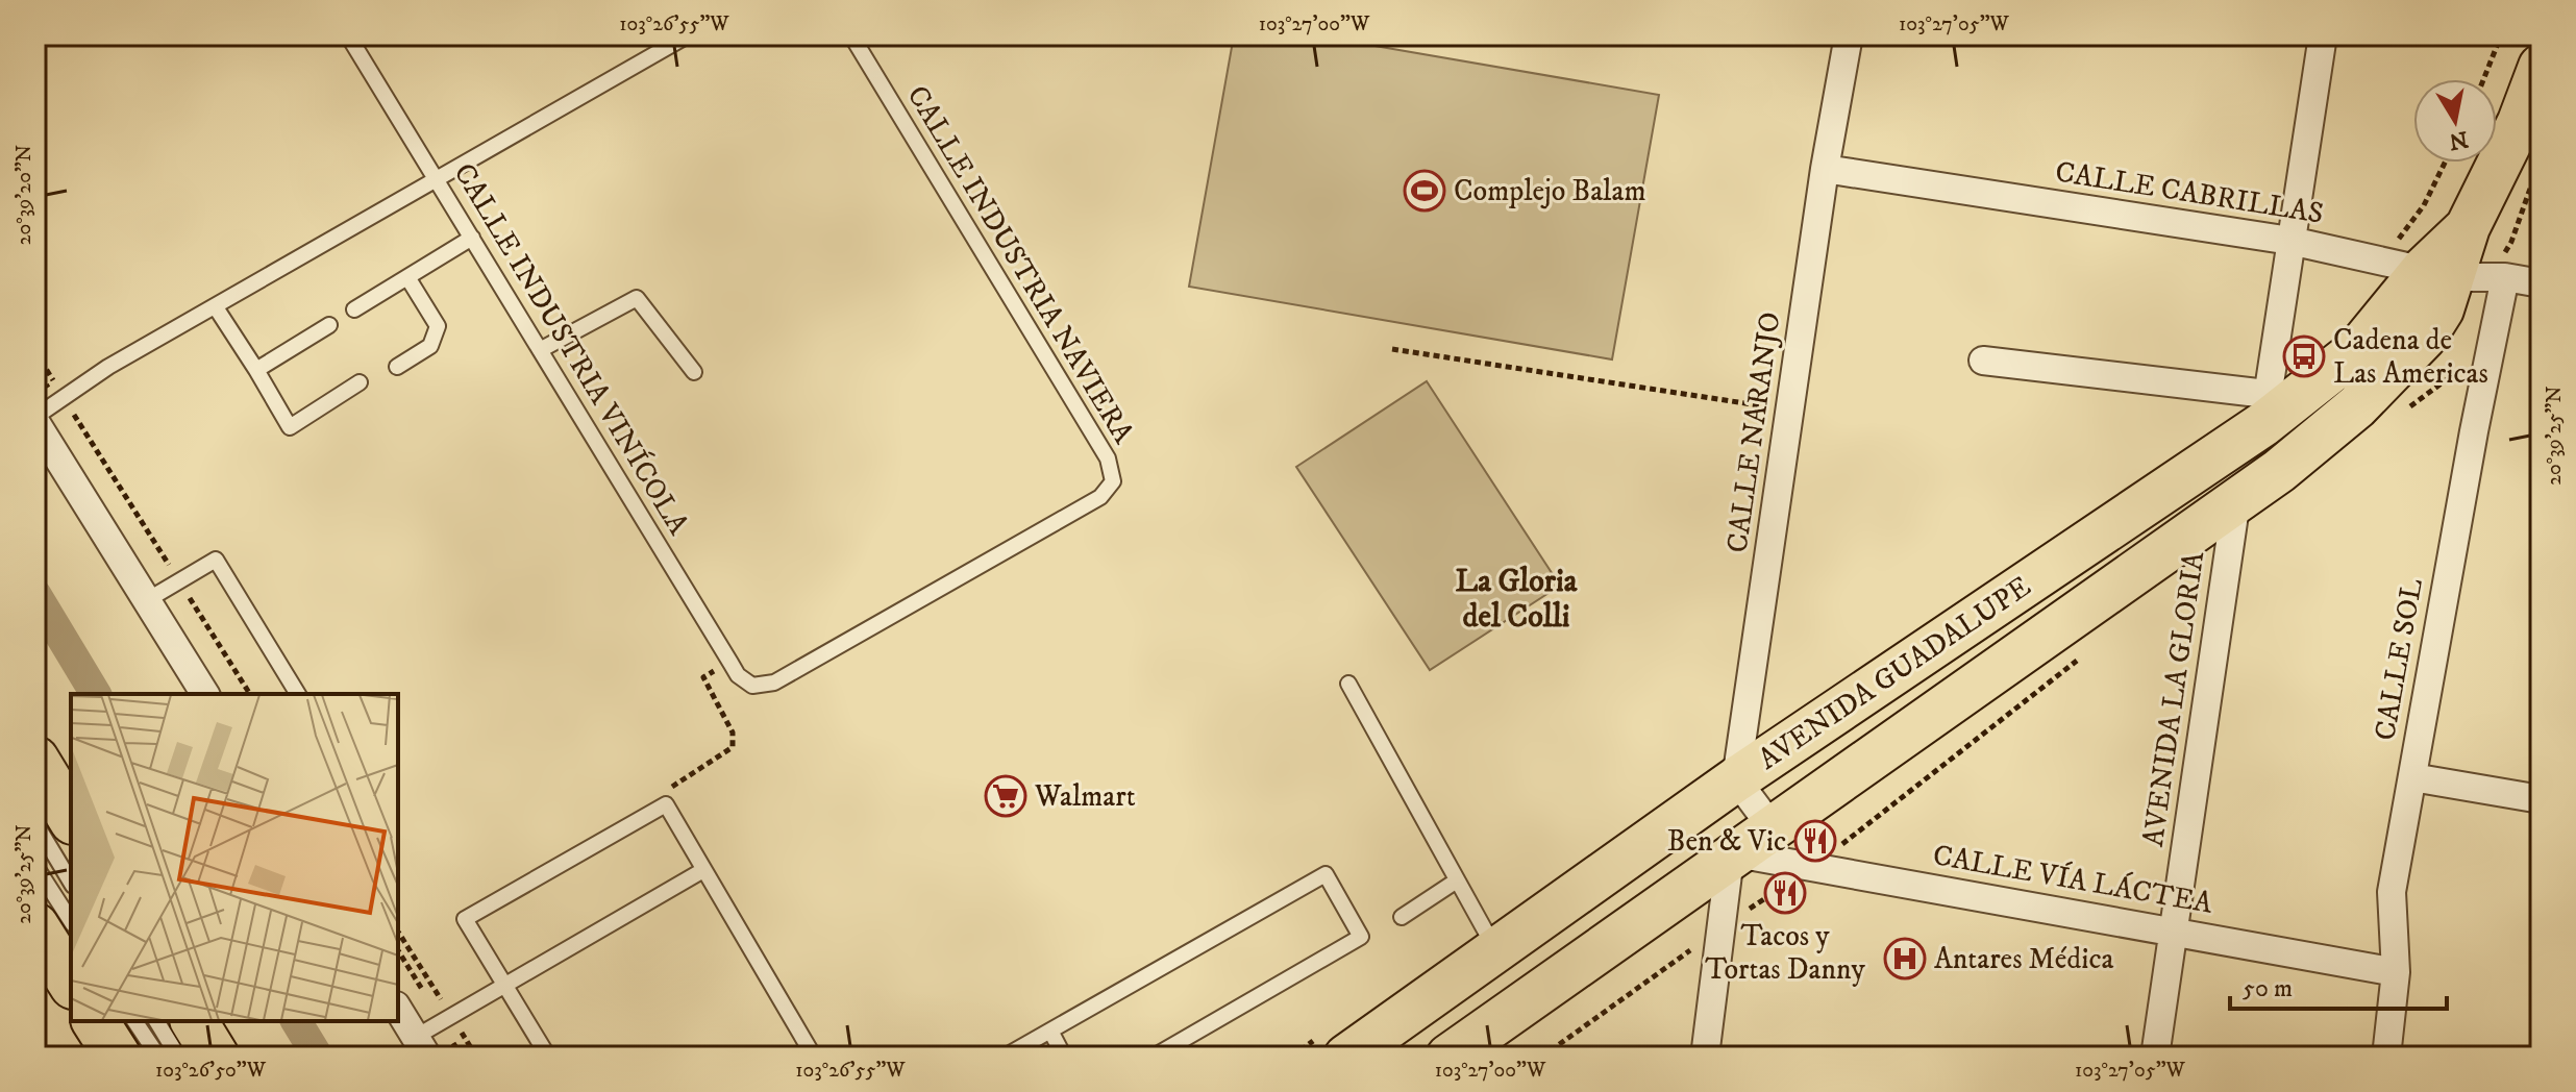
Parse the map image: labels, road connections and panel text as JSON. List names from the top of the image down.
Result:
{
  "streets": {
    "main road": ["AVENIDA GUADALUPE"],
    "street": [
      "CALLE CABRILLAS",
      "CALLE NARANJO",
      "CALLE SOL",
      "AVENIDA LA GLORIA",
      "CALLE VÍA LÁCTEA"
    ],
    "lane": ["CALLE INDUSTRIA NAVIERA", "CALLE INDUSTRIA VINÍCOLA"]
  },
  "crossings": [
    ["CALLE CABRILLAS", "CALLE NARANJO"],
    ["CALLE CABRILLAS", "CALLE SOL"],
    ["CALLE CABRILLAS", "AVENIDA GUADALUPE"],
    ["CALLE INDUSTRIA NAVIERA", "CALLE INDUSTRIA VINÍCOLA"],
    ["CALLE NARANJO", "AVENIDA GUADALUPE"],
    ["CALLE SOL", "CALLE VÍA LÁCTEA"],
    ["AVENIDA GUADALUPE", "AVENIDA LA GLORIA"],
    ["AVENIDA GUADALUPE", "CALLE VÍA LÁCTEA"],
    ["AVENIDA LA GLORIA", "CALLE VÍA LÁCTEA"]
  ],
  "districts": ["La Gloria del Colli"],
  "places": {
    "sports": ["Complejo Balam"],
    "bus stop": ["Cadena de Las Americas"],
    "supermarket": ["Walmart"],
    "restaurant": ["Ben & Vic", "Tacos y Tortas Danny"],
    "hospital": ["Antares Médica"]
  },
  "scale_bar": "50 m",
  "north": "bottom",
  "coordinates": [
    "103°26'55\"W",
    "103°27'00\"W",
    "103°27'05\"W",
    "20°39'20\"N",
    "20°39'25\"N",
    "103°26'50\"W"
  ]
}
